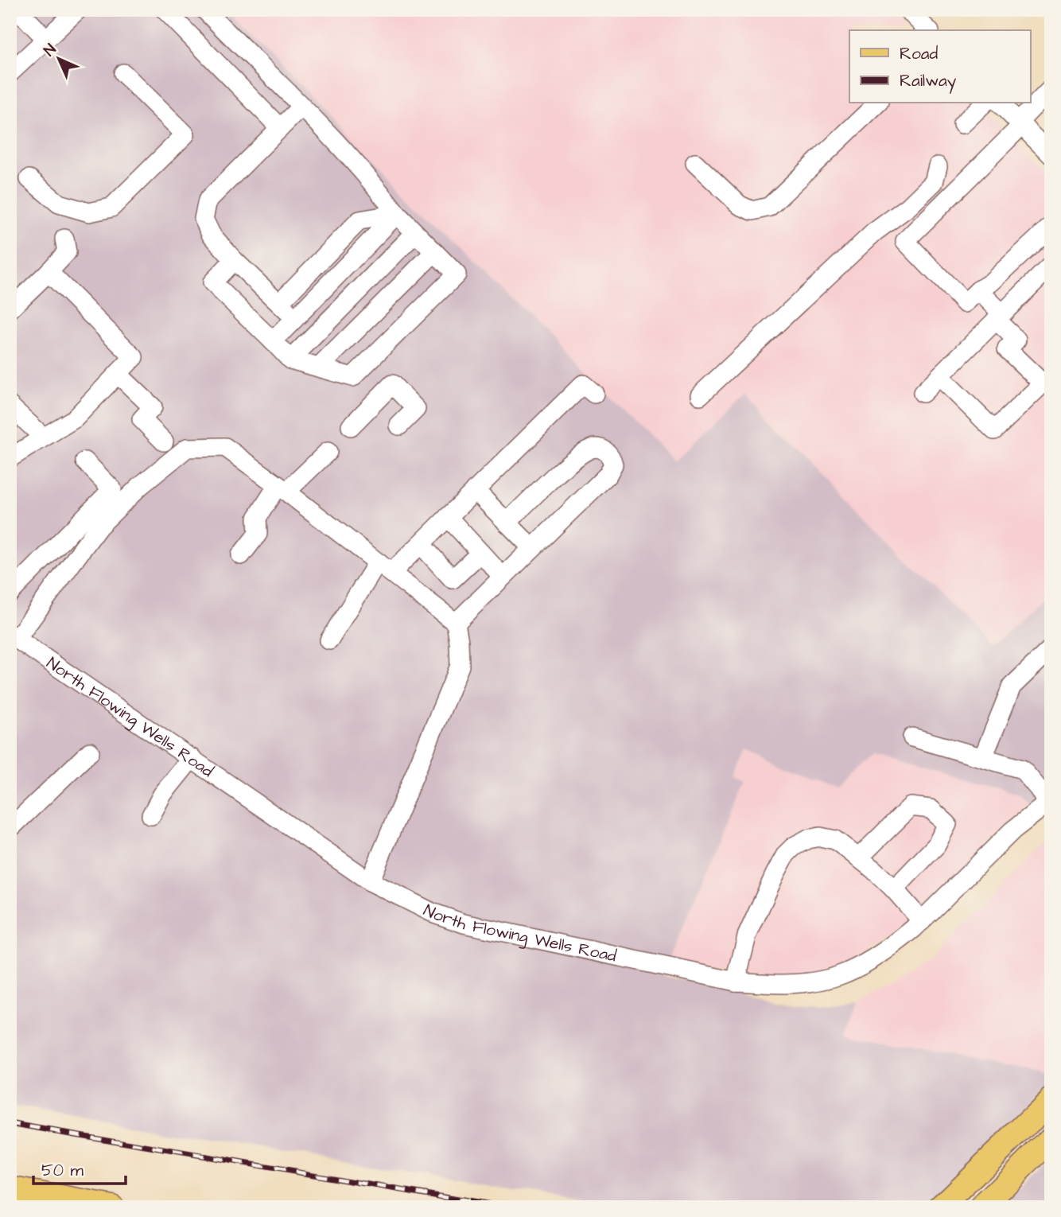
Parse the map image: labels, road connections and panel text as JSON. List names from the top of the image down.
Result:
{
  "streets": {
    "street": ["North Flowing Wells Road"]
  },
  "legend": ["Road", "Railway"],
  "scale_bar": "50 m",
  "north": "top left"
}
